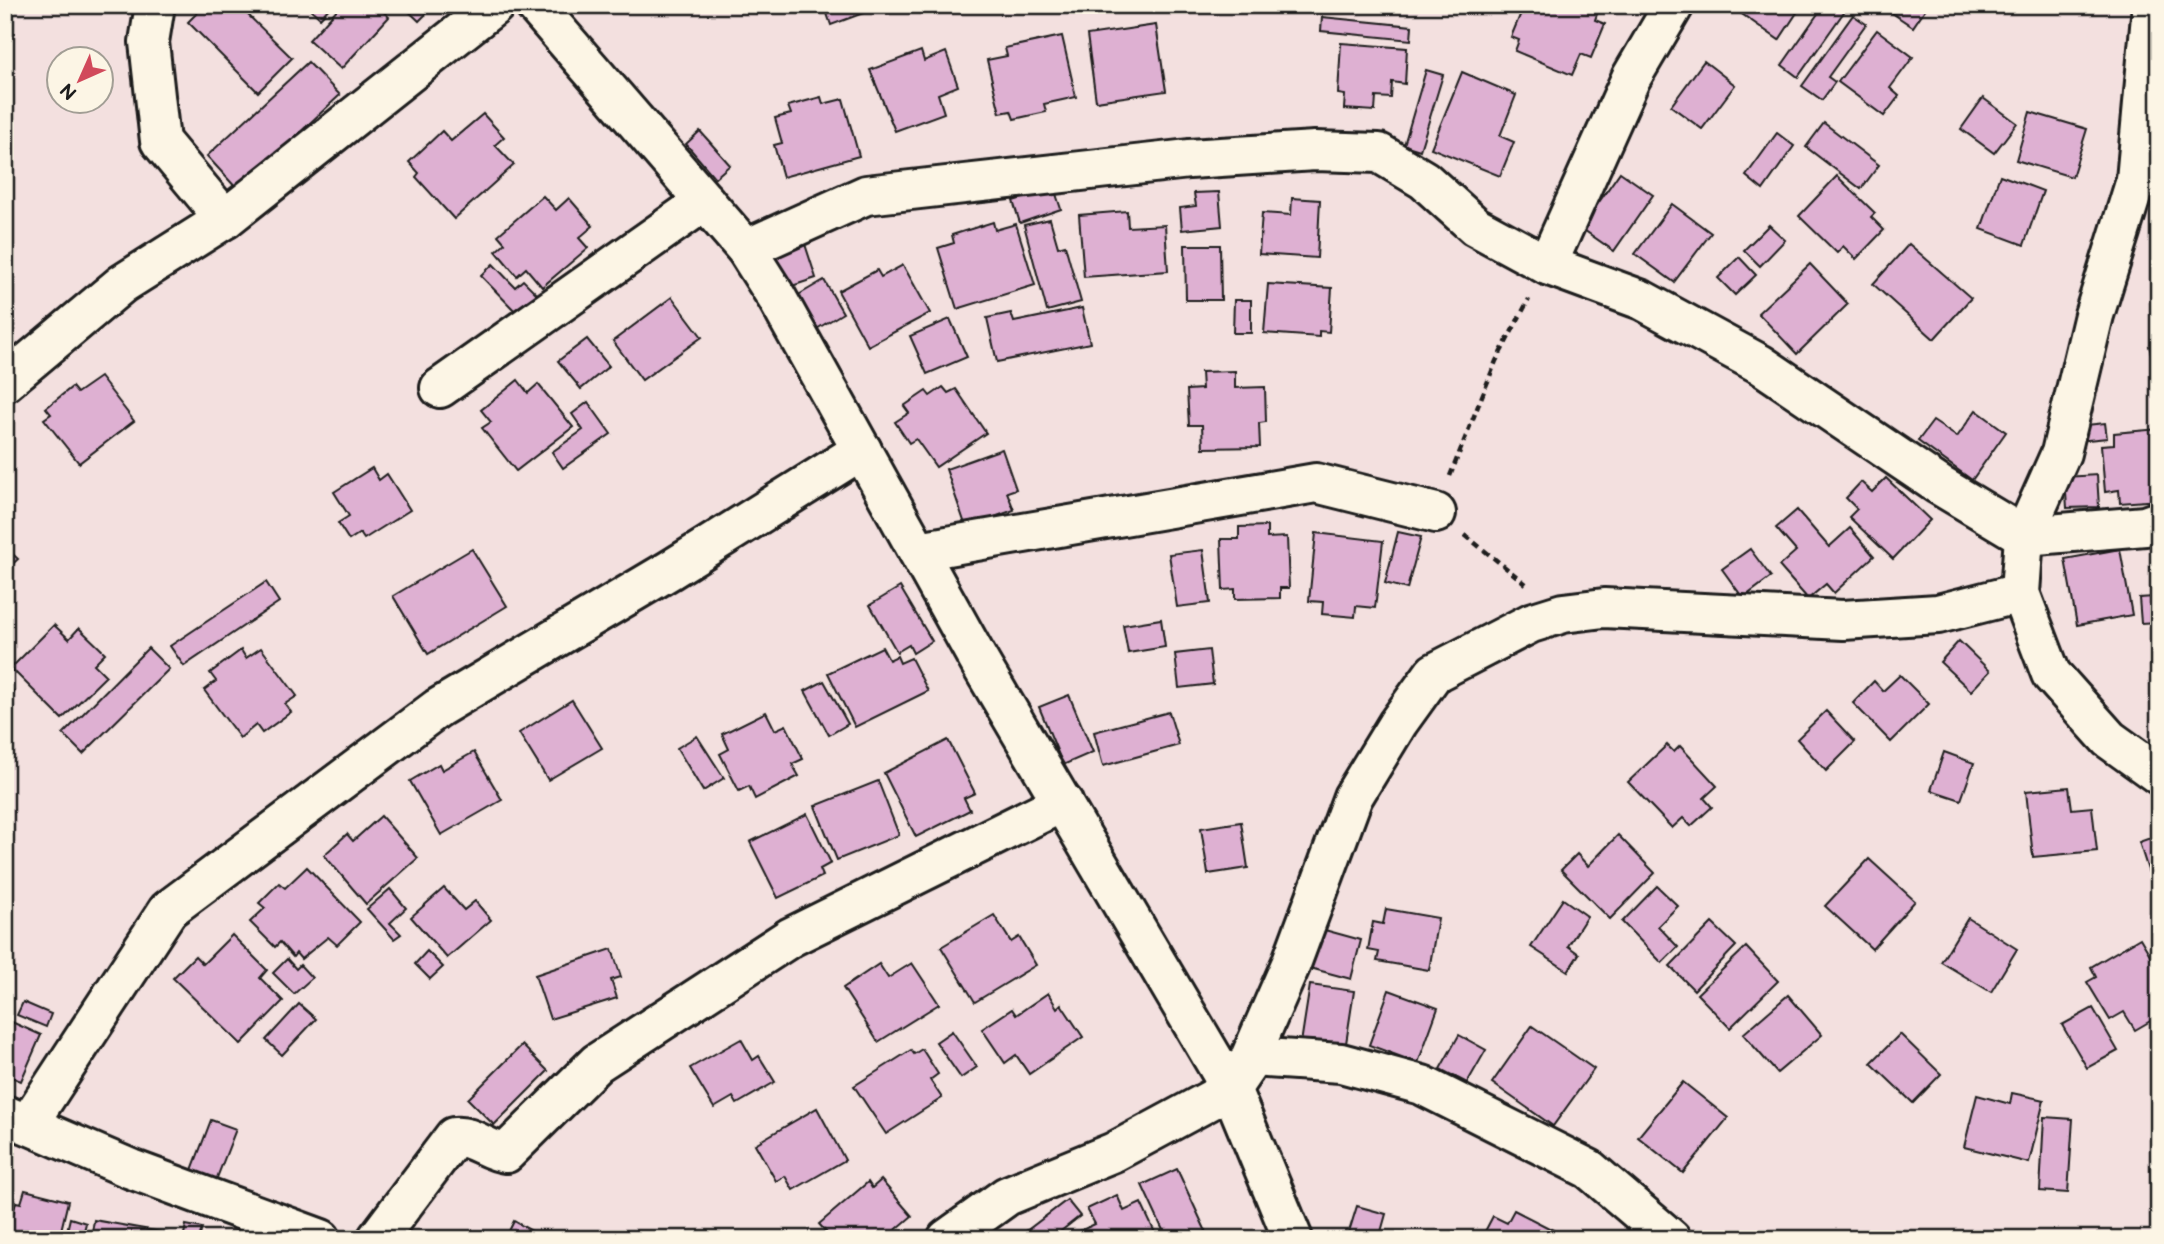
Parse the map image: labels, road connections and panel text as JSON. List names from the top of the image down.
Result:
{
  "north": "bottom left"
}
